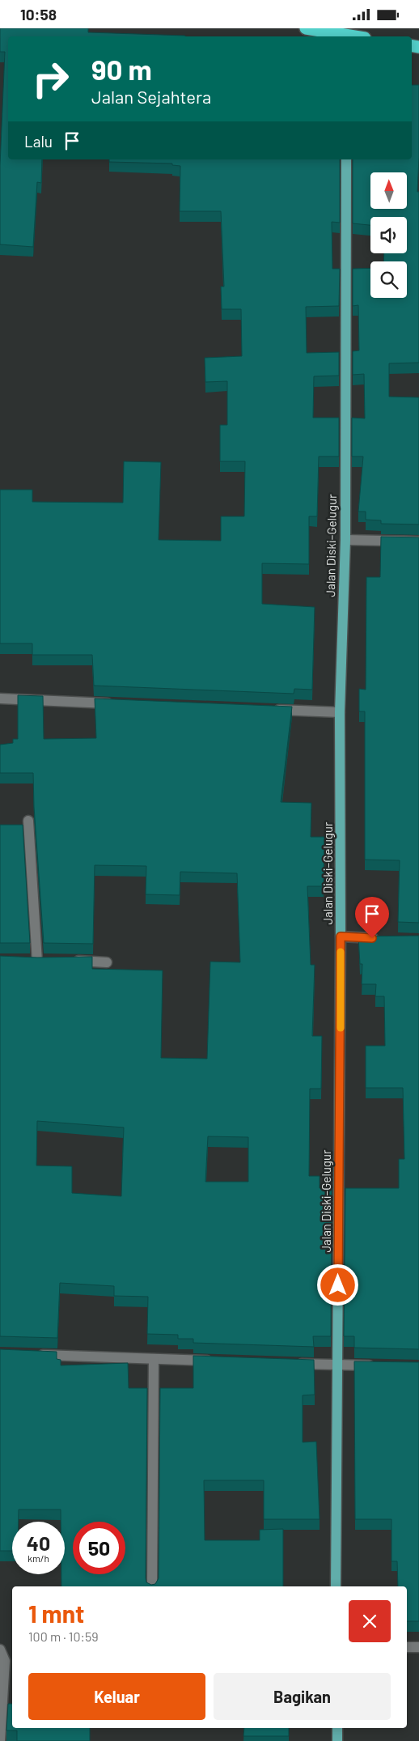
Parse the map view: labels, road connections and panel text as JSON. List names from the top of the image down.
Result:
{
  "streets": {
    "main road": ["Jalan Diski–Gelugur"]
  },
  "north": "top",
  "page": {
    "status": "10:58",
    "turn": ["90 m", "Jalan Sejahtera"],
    "then": "Lalu",
    "speed": "40 km/h",
    "limit": "50",
    "heading": ["1 mnt", "100 m · 10:59"],
    "buttons": ["Keluar", "Bagikan"]
  }
}
